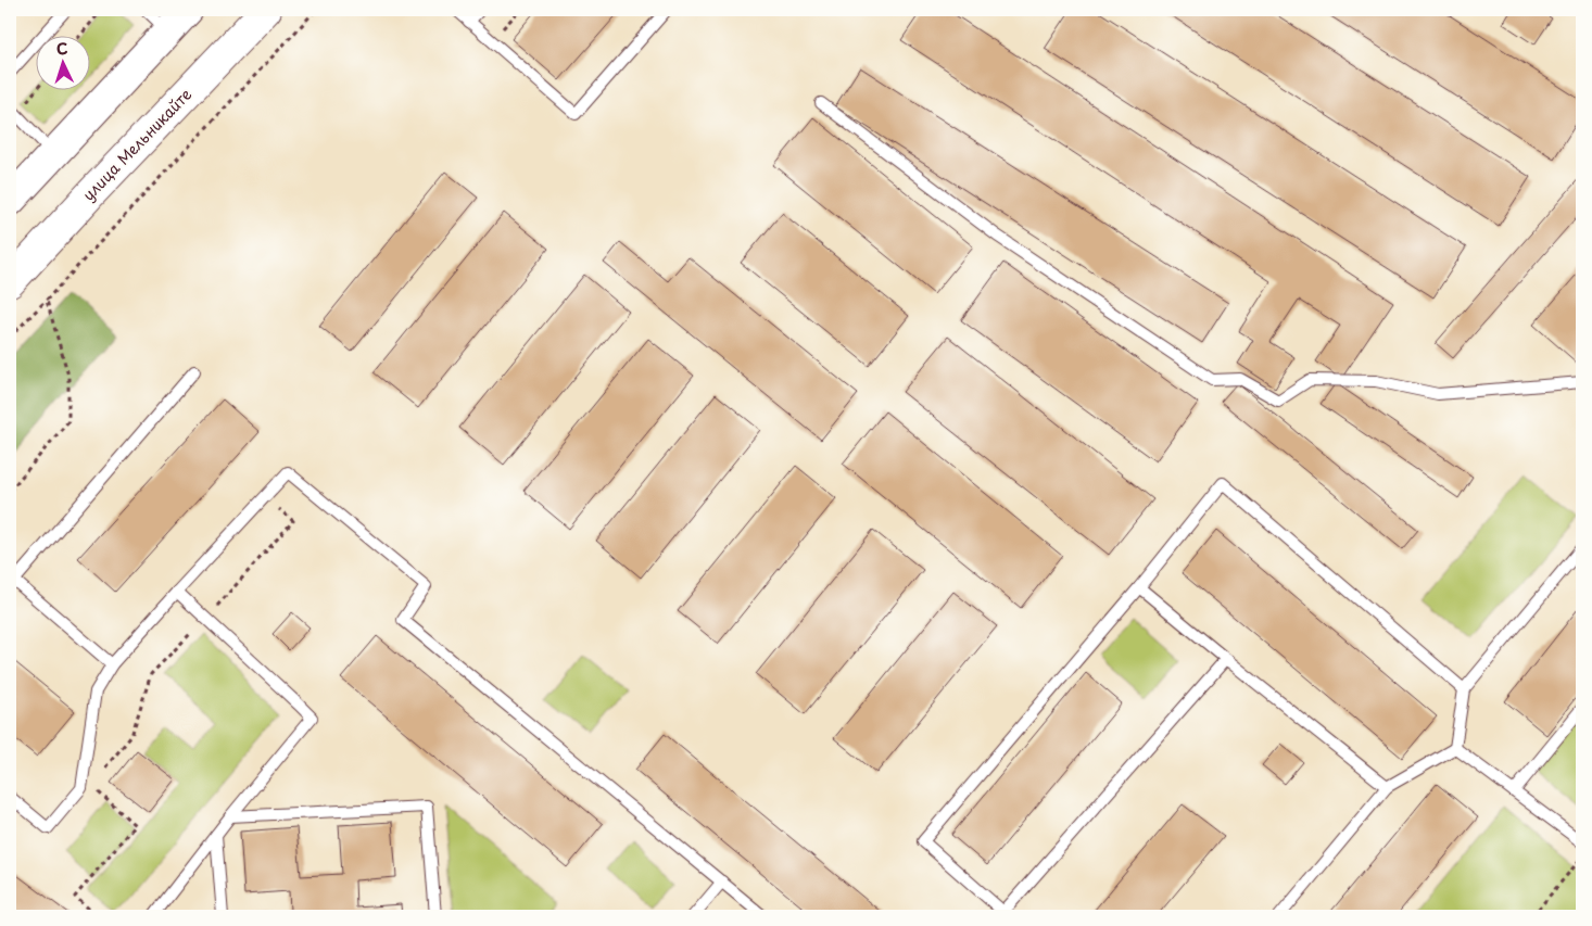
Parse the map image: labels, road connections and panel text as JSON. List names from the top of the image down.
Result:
{
  "streets": {
    "main road": ["улица Мельникайте"]
  },
  "north": "top"
}
